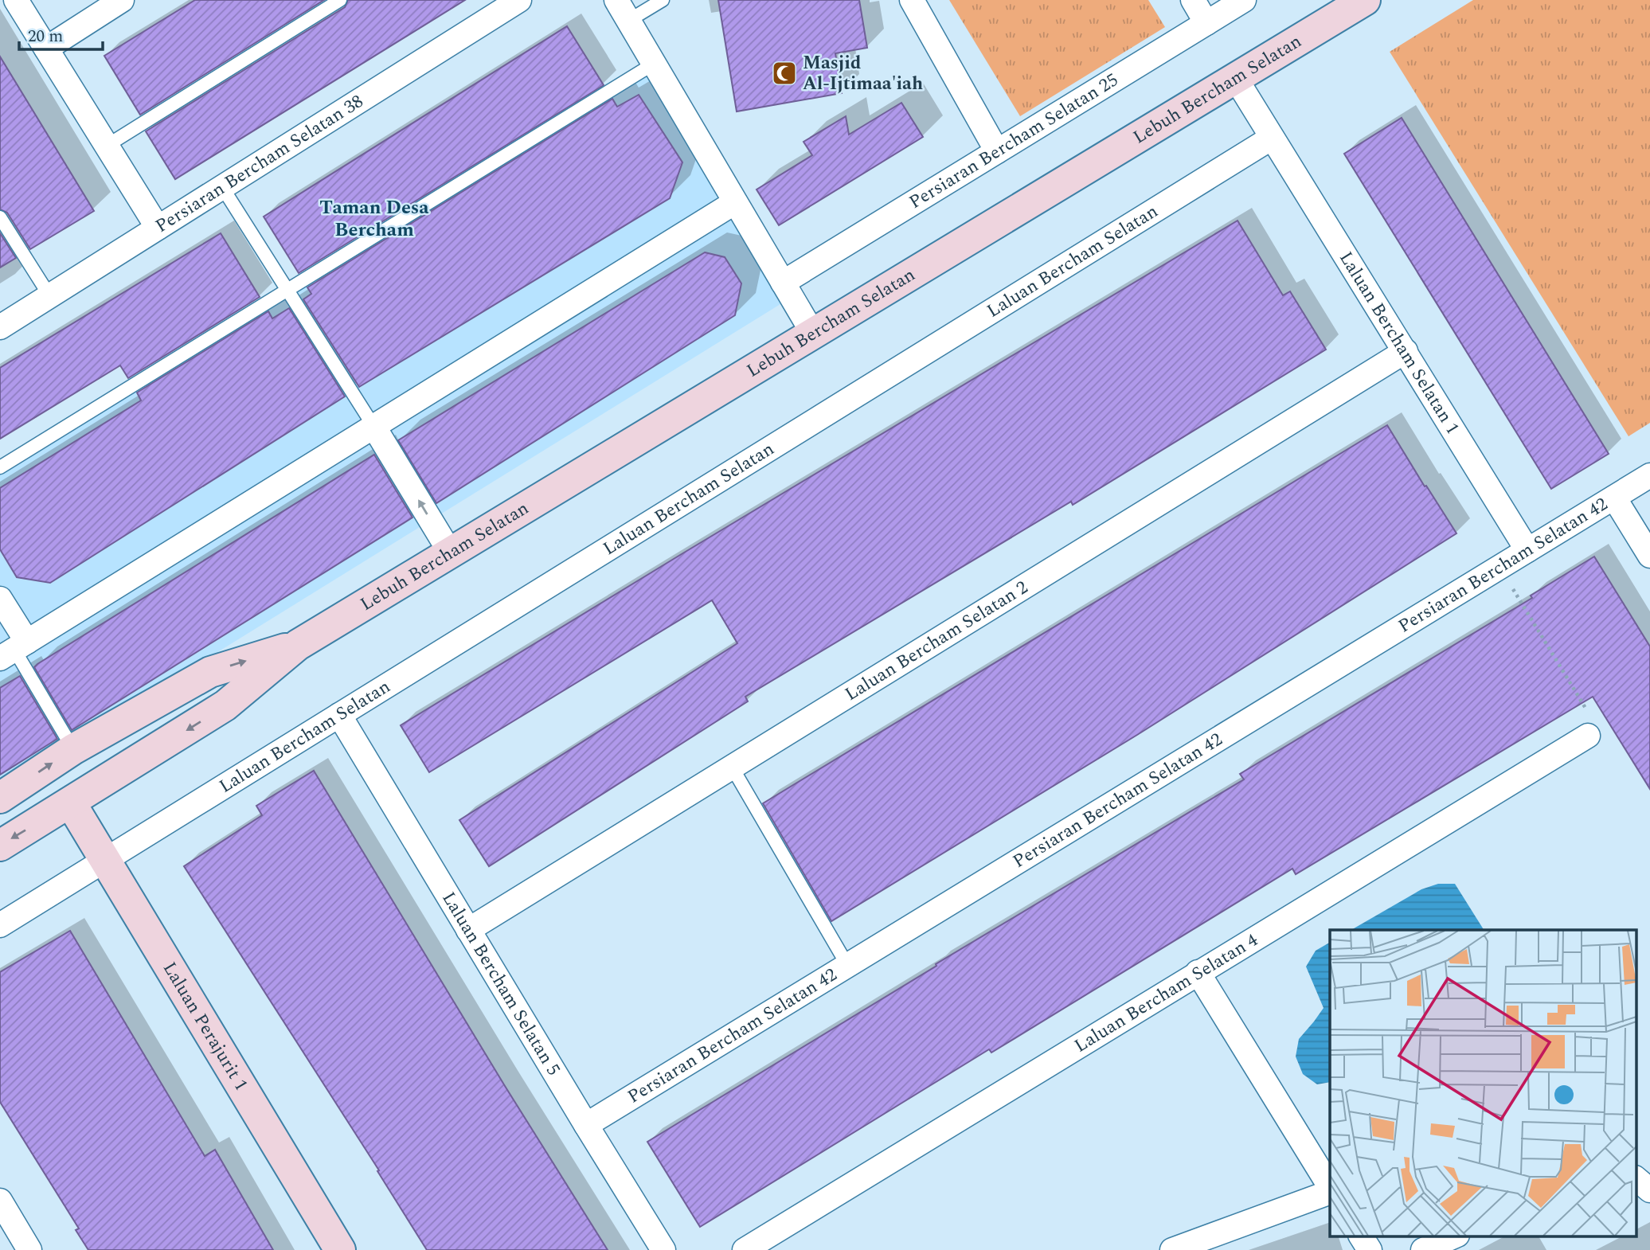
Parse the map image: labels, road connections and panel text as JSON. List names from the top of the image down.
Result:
{
  "streets": {
    "street": [
      "Lebuh Bercham Selatan",
      "Persiaran Bercham Selatan 25",
      "Persiaran Bercham Selatan 38",
      "Laluan Bercham Selatan",
      "Laluan Bercham Selatan 1",
      "Persiaran Bercham Selatan 42",
      "Laluan Bercham Selatan 2",
      "Laluan Bercham Selatan 5",
      "Laluan Bercham Selatan 4",
      "Laluan Perajurit 1"
    ]
  },
  "crossings": [
    ["Lebuh Bercham Selatan", "Laluan Bercham Selatan 1"],
    ["Laluan Bercham Selatan", "Laluan Bercham Selatan 1"],
    ["Laluan Bercham Selatan", "Laluan Bercham Selatan 5"],
    ["Laluan Bercham Selatan", "Laluan Perajurit 1"],
    ["Laluan Bercham Selatan 1", "Persiaran Bercham Selatan 42"],
    ["Laluan Bercham Selatan 1", "Laluan Bercham Selatan 2"],
    ["Persiaran Bercham Selatan 42", "Laluan Bercham Selatan 5"],
    ["Laluan Bercham Selatan 2", "Laluan Bercham Selatan 5"]
  ],
  "districts": ["Taman Desa Bercham"],
  "places": {
    "mosque": ["Masjid Al-Ijtimaa'iah"]
  },
  "scale_bar": "20 m"
}
